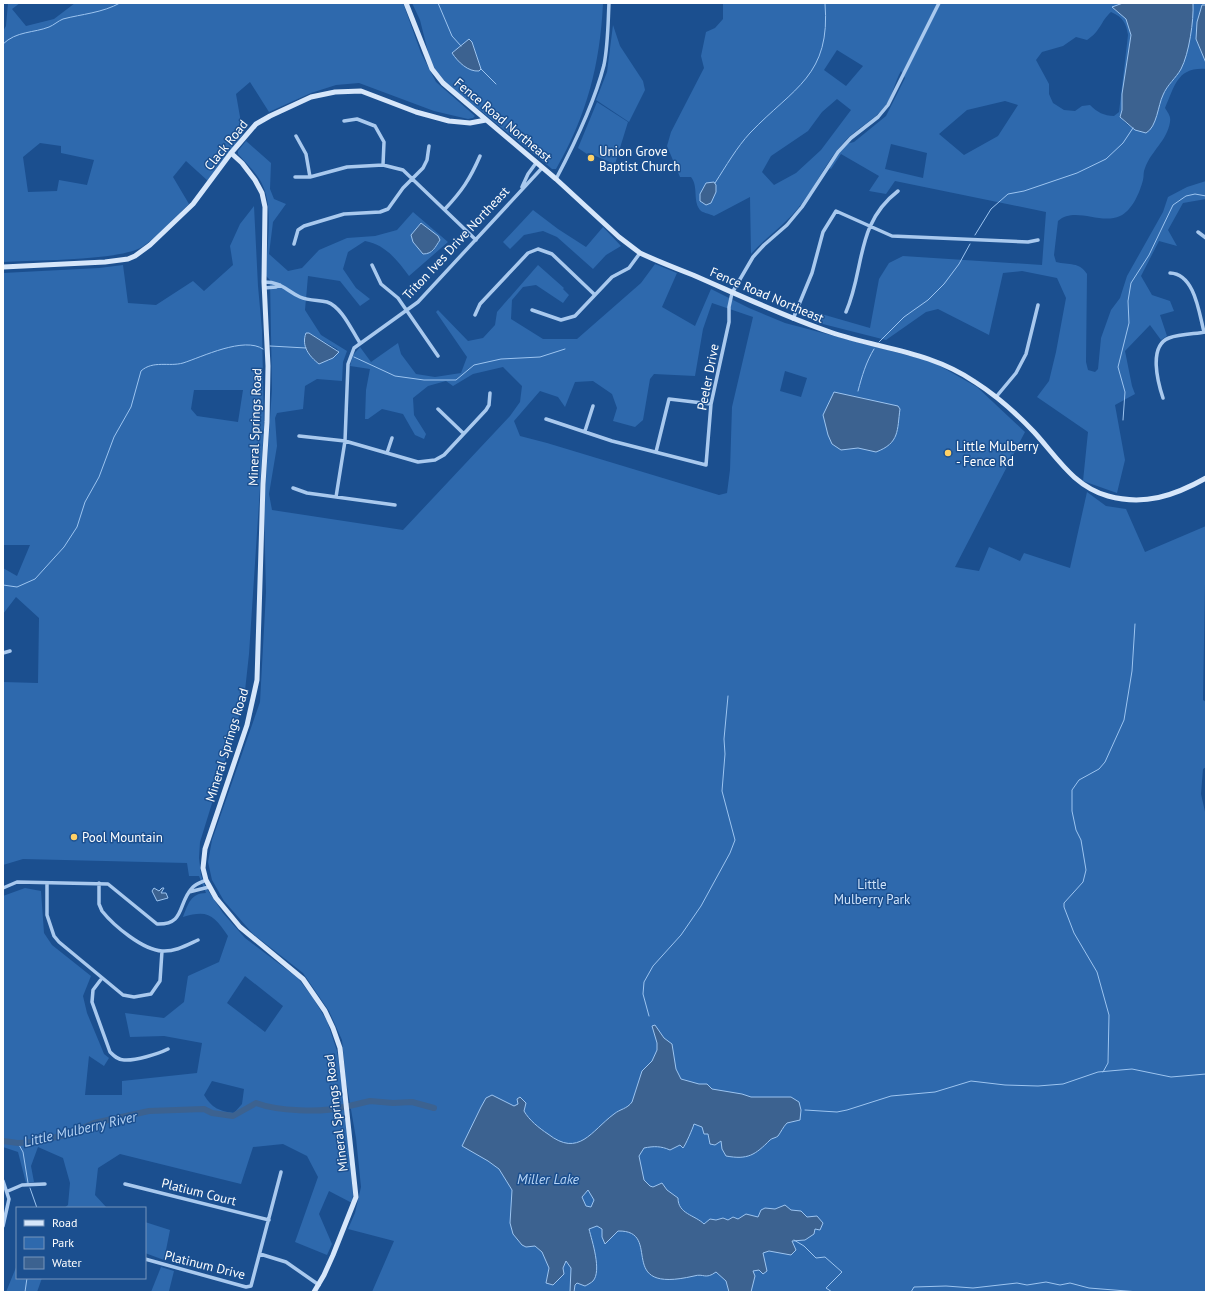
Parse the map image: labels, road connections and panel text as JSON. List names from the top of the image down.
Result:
{
  "streets": {
    "street": [
      "Fence Road Northeast",
      "Clack Road",
      "Triton Ives Drive Northeast",
      "Peeler Drive",
      "Mineral Springs Road",
      "Platium Court",
      "Platinum Drive"
    ]
  },
  "crossings": [
    ["Fence Road Northeast", "Clack Road"],
    ["Fence Road Northeast", "Triton Ives Drive Northeast"],
    ["Fence Road Northeast", "Peeler Drive"],
    ["Clack Road", "Mineral Springs Road"],
    ["Platium Court", "Platinum Drive"]
  ],
  "water": ["Little Mulberry River", "Miller Lake"],
  "parks": ["Little Mulberry Park"],
  "places": ["Union Grove Baptist Church", "Little Mulberry - Fence Rd", "Pool Mountain"],
  "legend": ["Road", "Park", "Water"]
}
